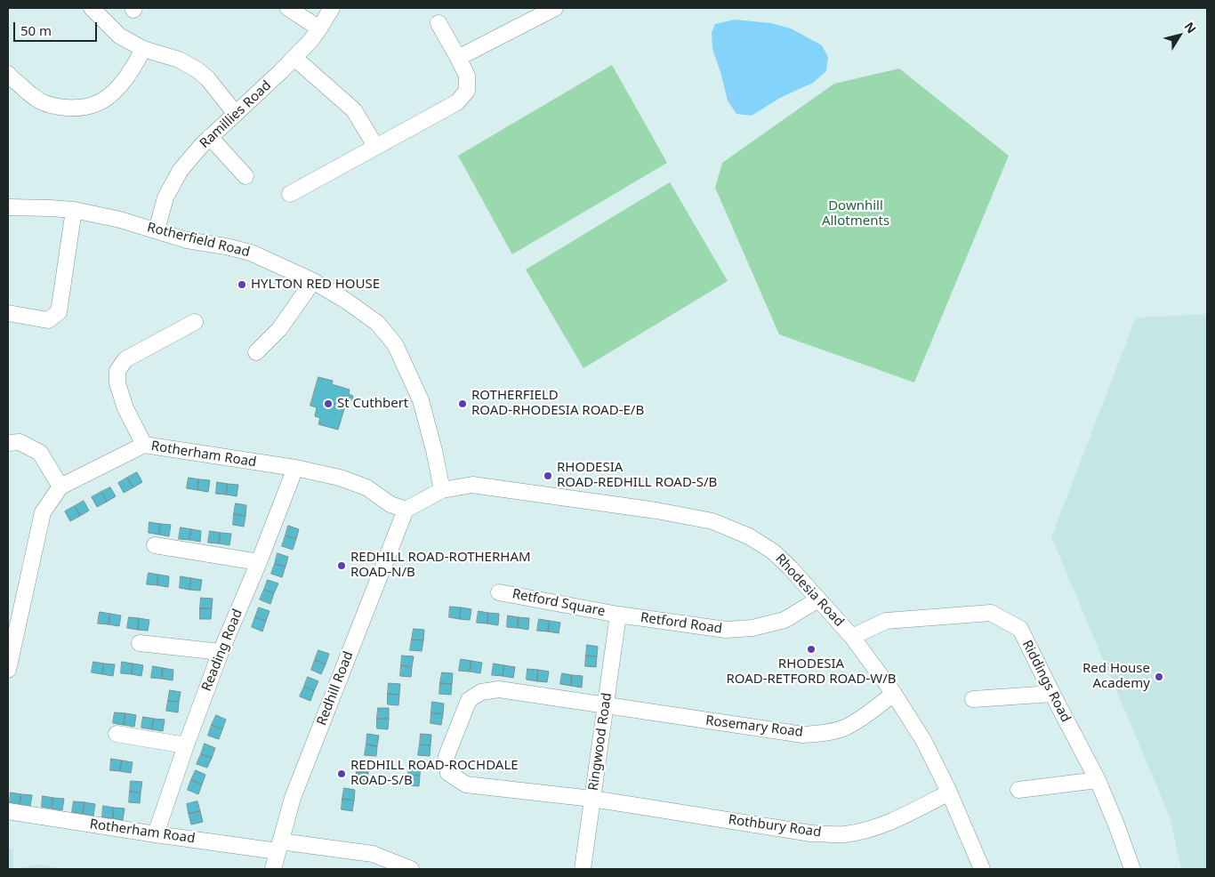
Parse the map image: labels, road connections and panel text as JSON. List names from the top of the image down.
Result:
{
  "streets": {
    "street": [
      "Ramillies Road",
      "Rotherfield Road",
      "Rotherham Road",
      "Rhodesia Road",
      "Retford Square",
      "Retford Road",
      "Reading Road",
      "Riddings Road",
      "Redhill Road",
      "Rosemary Road",
      "Ringwood Road",
      "Rothbury Road"
    ]
  },
  "crossings": [
    ["Ramillies Road", "Rotherfield Road"],
    ["Rotherfield Road", "Rhodesia Road"],
    ["Rotherham Road", "Rhodesia Road"],
    ["Rotherham Road", "Reading Road"],
    ["Rotherham Road", "Redhill Road"],
    ["Rhodesia Road", "Retford Road"],
    ["Rhodesia Road", "Riddings Road"],
    ["Rhodesia Road", "Redhill Road"],
    ["Rhodesia Road", "Rosemary Road"],
    ["Rhodesia Road", "Rothbury Road"],
    ["Retford Square", "Retford Road"],
    ["Retford Square", "Ringwood Road"],
    ["Retford Road", "Ringwood Road"],
    ["Rosemary Road", "Ringwood Road"],
    ["Rosemary Road", "Rothbury Road"],
    ["Ringwood Road", "Rothbury Road"]
  ],
  "parks": ["Downhill Allotments"],
  "places": [
    "HYLTON RED HOUSE",
    "St Cuthbert",
    "ROTHERFIELD ROAD-RHODESIA ROAD-E/B",
    "RHODESIA ROAD-REDHILL ROAD-S/B",
    "REDHILL ROAD-ROTHERHAM ROAD-N/B",
    "RHODESIA ROAD-RETFORD ROAD-W/B",
    "Red House Academy",
    "REDHILL ROAD-ROCHDALE ROAD-S/B"
  ],
  "scale_bar": "50 m",
  "north": "top right"
}
